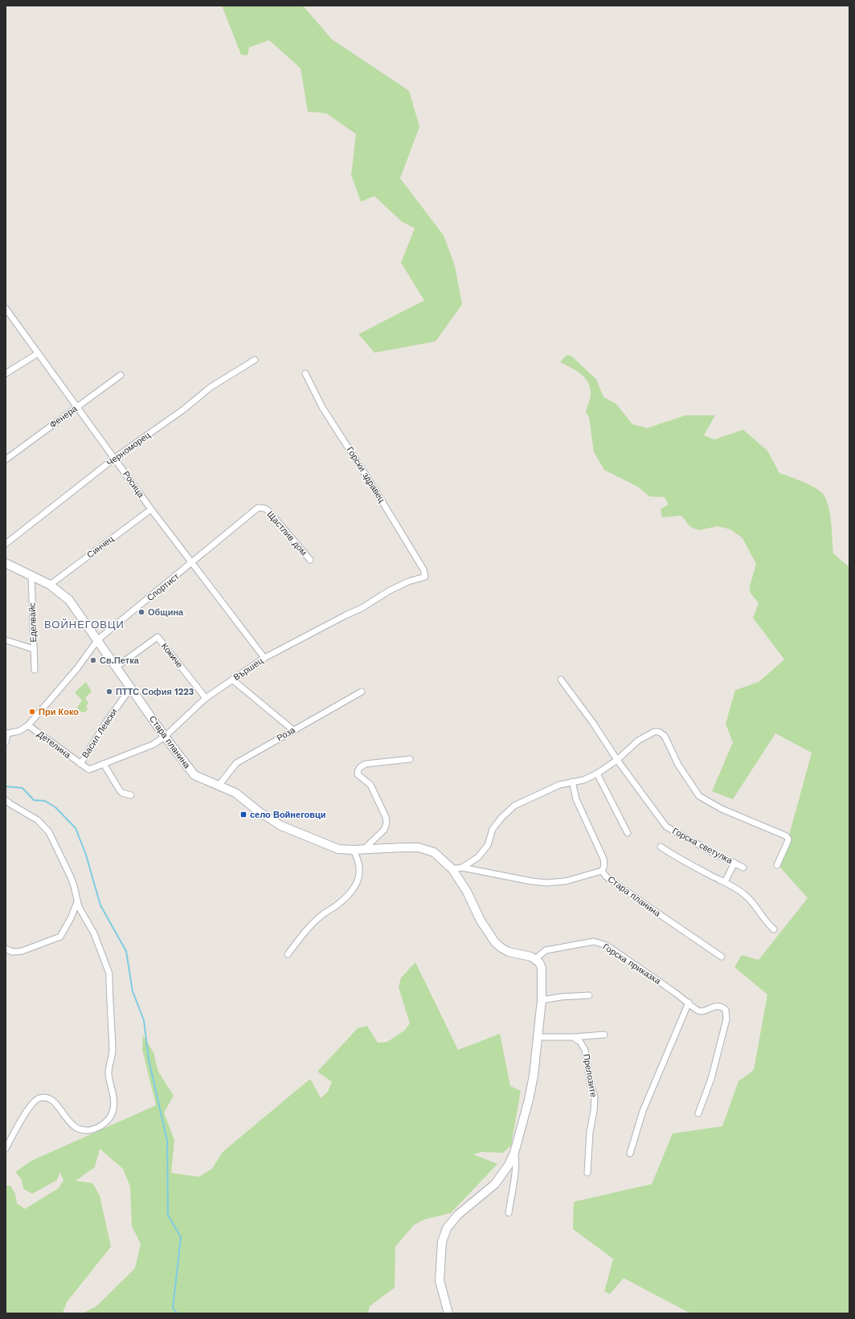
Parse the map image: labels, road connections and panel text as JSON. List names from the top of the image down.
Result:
{
  "streets": {
    "street": [
      "Фенера",
      "Черноморец",
      "Горски здравец",
      "Росица",
      "Щастлив дом",
      "Синчец",
      "Спортист",
      "Еделвайс",
      "Кокиче",
      "Вършец",
      "Васил Левски",
      "Роза",
      "Стара планина",
      "Детелина",
      "Горска светулка",
      "Горска приказка",
      "Прелозите"
    ]
  },
  "crossings": [
    ["Фенера", "Росица"],
    ["Черноморец", "Росица"],
    ["Горски здравец", "Вършец"],
    ["Росица", "Синчец"],
    ["Росица", "Спортист"],
    ["Росица", "Вършец"],
    ["Щастлив дом", "Спортист"],
    ["Синчец", "Стара планина"],
    ["Спортист", "Стара планина"],
    ["Спортист", "Детелина"],
    ["Еделвайс", "Стара планина"],
    ["Кокиче", "Вършец"],
    ["Кокиче", "Стара планина"],
    ["Вършец", "Васил Левски"],
    ["Вършец", "Стара планина"],
    ["Вършец", "Детелина"],
    ["Васил Левски", "Стара планина"],
    ["Васил Левски", "Детелина"],
    ["Роза", "Стара планина"],
    ["Стара планина", "Горска приказка"]
  ],
  "districts": ["ВОЙНЕГОВЦИ"],
  "places": {
    "other": [
      "Община",
      "Св.Петка",
      "ПТТС София 1223",
      "При Коко"
    ],
    "transit": ["село Войнеговци"]
  }
}
